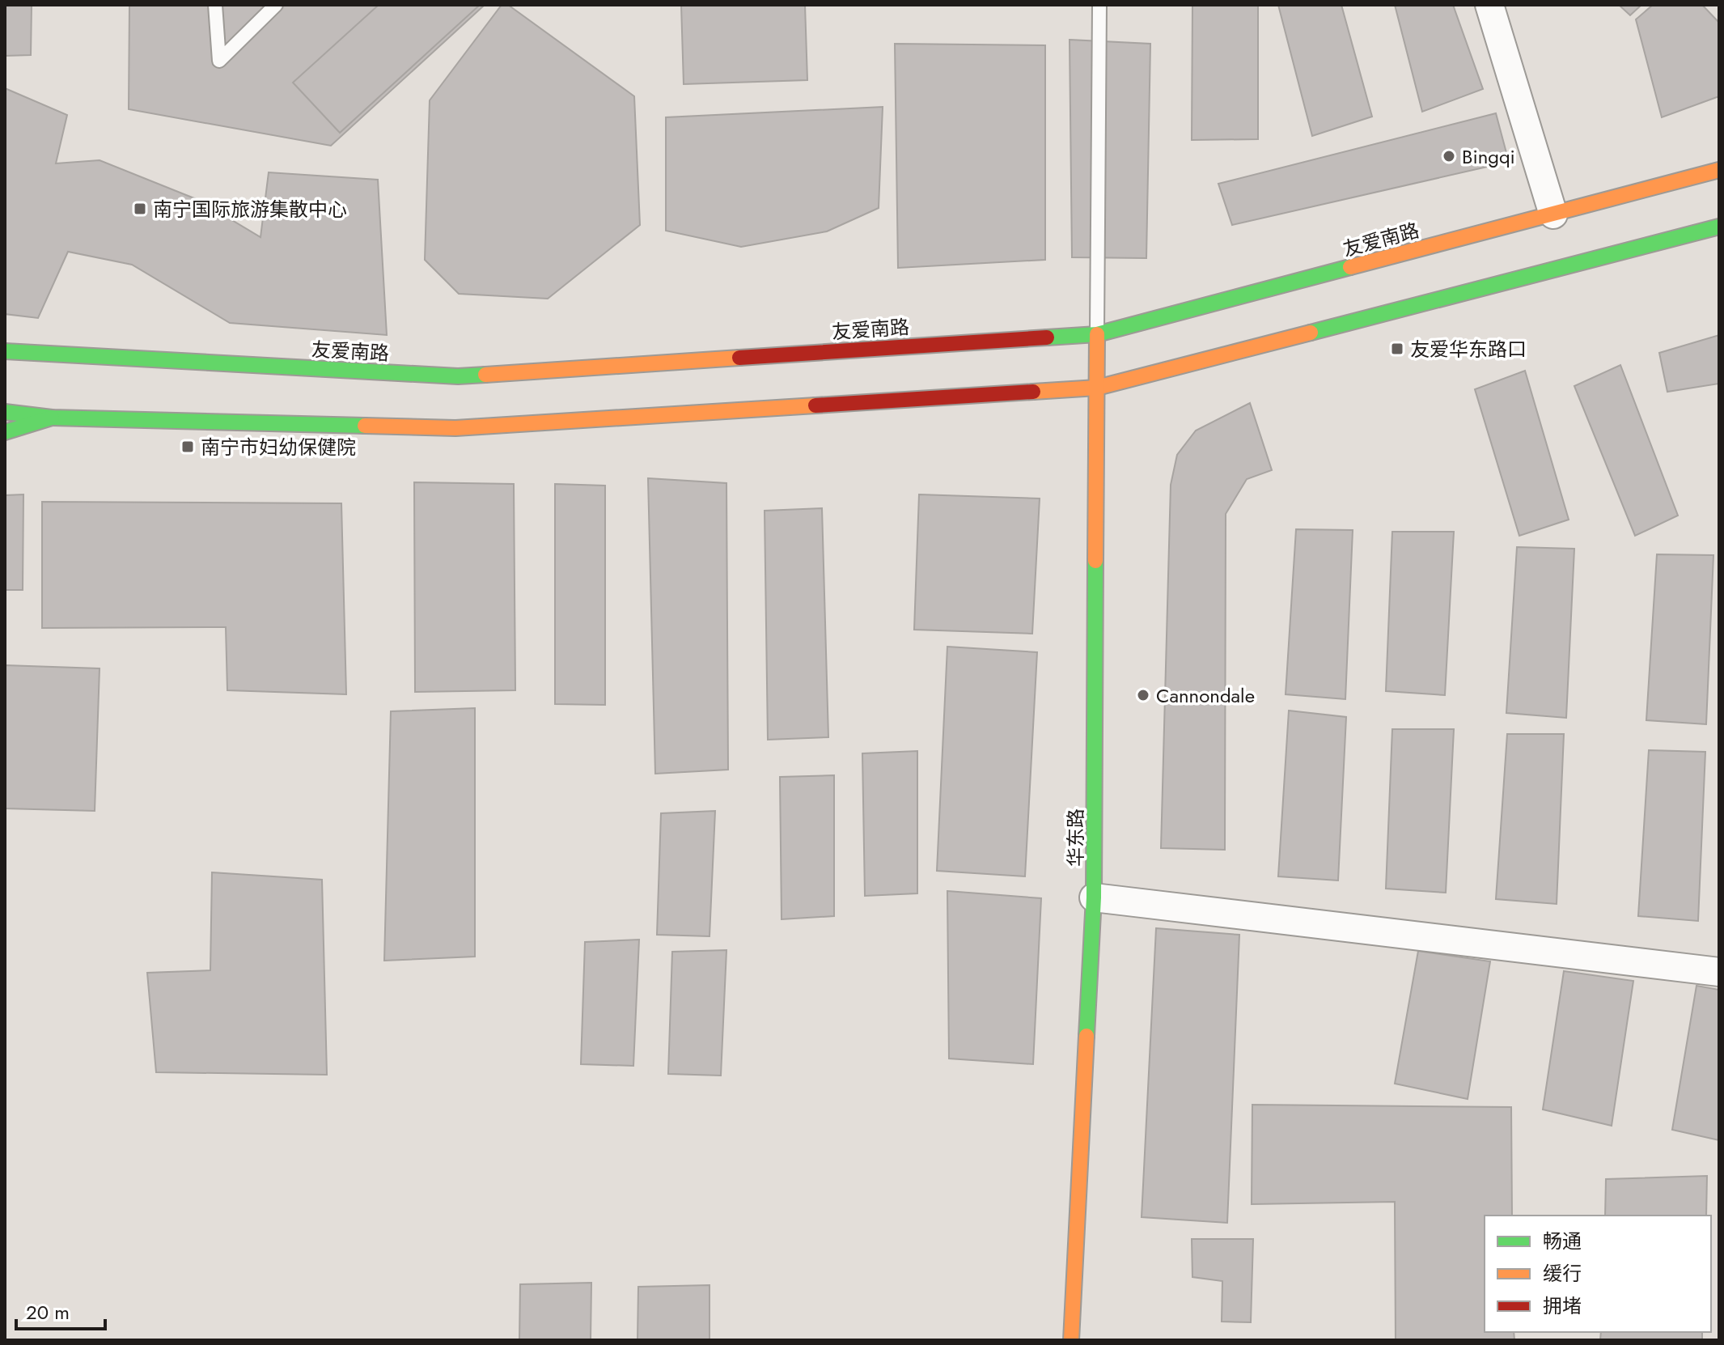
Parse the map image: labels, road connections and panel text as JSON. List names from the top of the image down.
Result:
{
  "streets": {
    "main road": ["友爱南路", "华东路"]
  },
  "crossings": [
    ["友爱南路", "华东路"]
  ],
  "places": {
    "other": ["Bingqi", "Cannondale"],
    "transit": ["南宁国际旅游集散中心", "友爱华东路口", "南宁市妇幼保健院"]
  },
  "legend": ["畅通", "缓行", "拥堵"],
  "scale_bar": "20 m"
}
